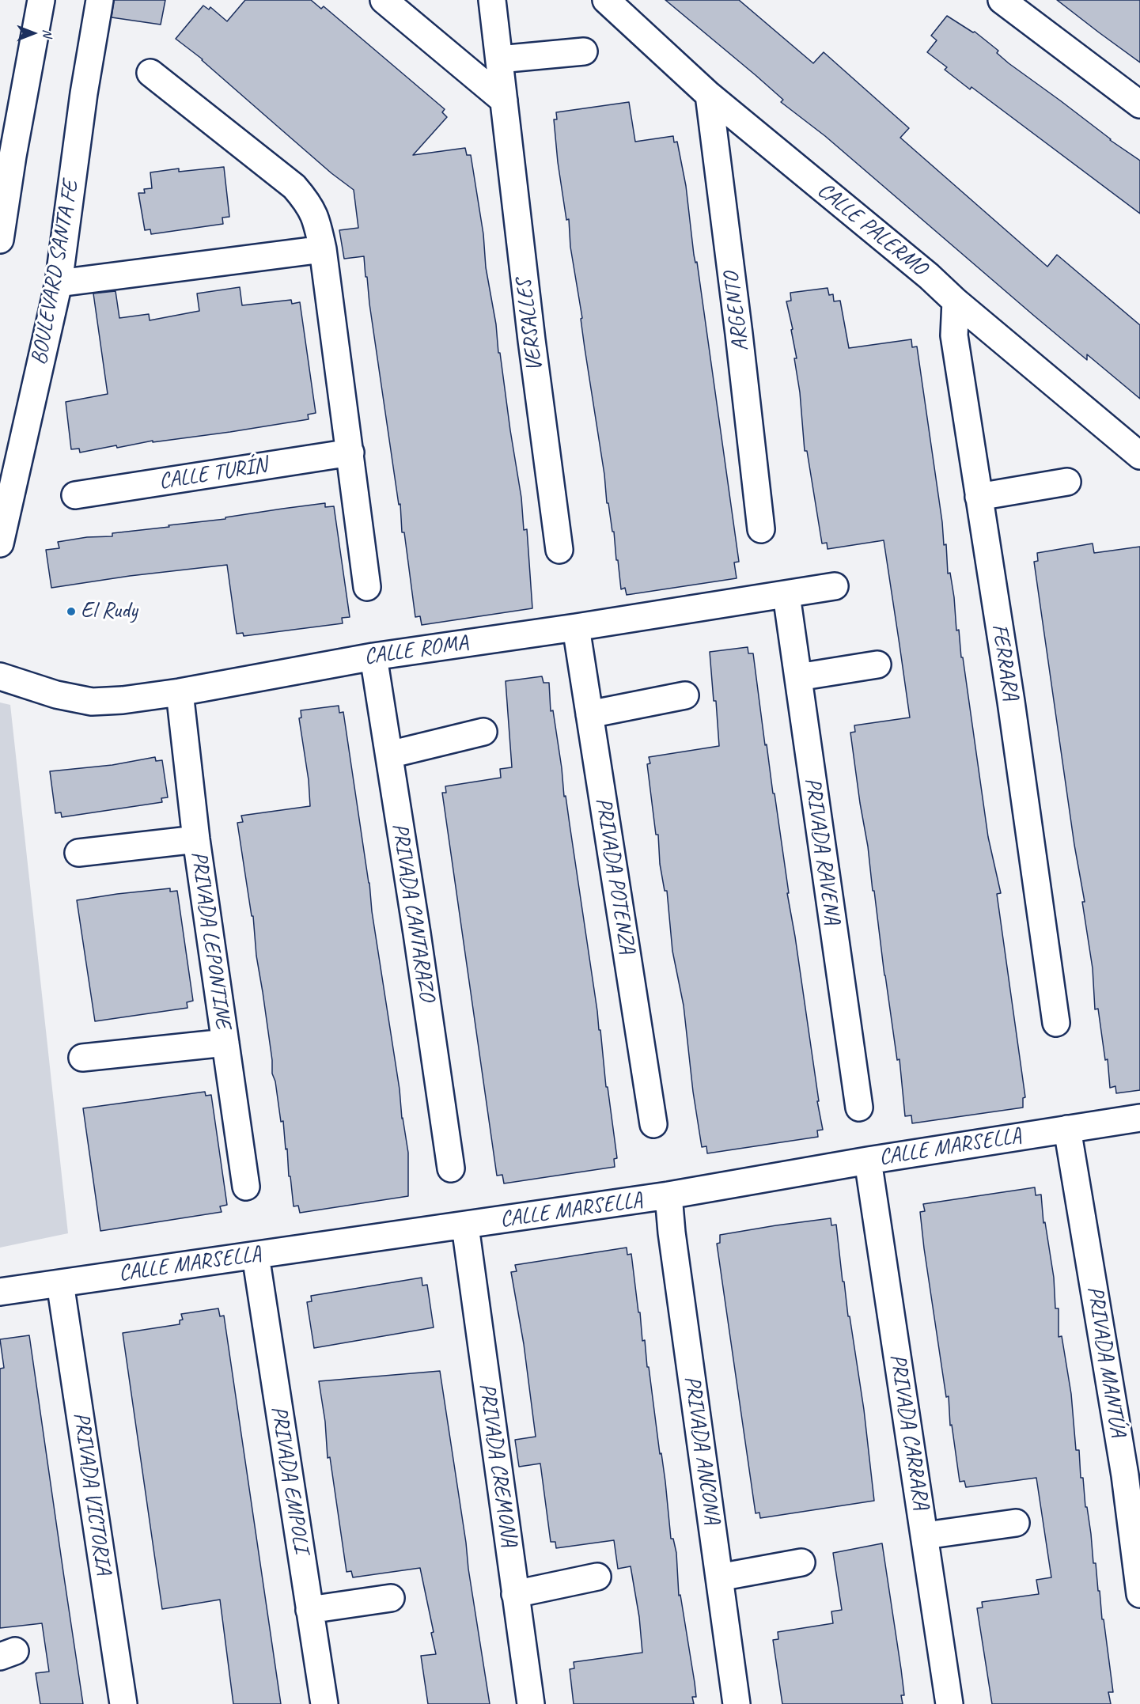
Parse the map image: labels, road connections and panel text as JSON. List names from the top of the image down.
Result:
{
  "streets": {
    "street": [
      "CALLE PALERMO",
      "BOULEVARD SANTA FE",
      "ARGENTO",
      "VERSALLES",
      "CALLE TURÍN",
      "CALLE ROMA",
      "FERRARA",
      "PRIVADA RAVENA",
      "PRIVADA POTENZA",
      "PRIVADA CANTARAZO",
      "PRIVADA LEPONTINE",
      "CALLE MARSELLA",
      "PRIVADA MANTÚA",
      "PRIVADA CARRARA",
      "PRIVADA ANCONA",
      "PRIVADA CREMONA",
      "PRIVADA EMPOLI",
      "PRIVADA VICTORIA"
    ]
  },
  "crossings": [
    ["CALLE PALERMO", "ARGENTO"],
    ["CALLE PALERMO", "FERRARA"],
    ["CALLE ROMA", "PRIVADA RAVENA"],
    ["CALLE ROMA", "PRIVADA POTENZA"],
    ["CALLE ROMA", "PRIVADA CANTARAZO"],
    ["CALLE ROMA", "PRIVADA LEPONTINE"],
    ["CALLE MARSELLA", "PRIVADA MANTÚA"],
    ["CALLE MARSELLA", "PRIVADA CARRARA"],
    ["CALLE MARSELLA", "PRIVADA ANCONA"],
    ["CALLE MARSELLA", "PRIVADA CREMONA"],
    ["CALLE MARSELLA", "PRIVADA EMPOLI"],
    ["CALLE MARSELLA", "PRIVADA VICTORIA"]
  ],
  "places": ["El Rudy"],
  "north": "right"
}
